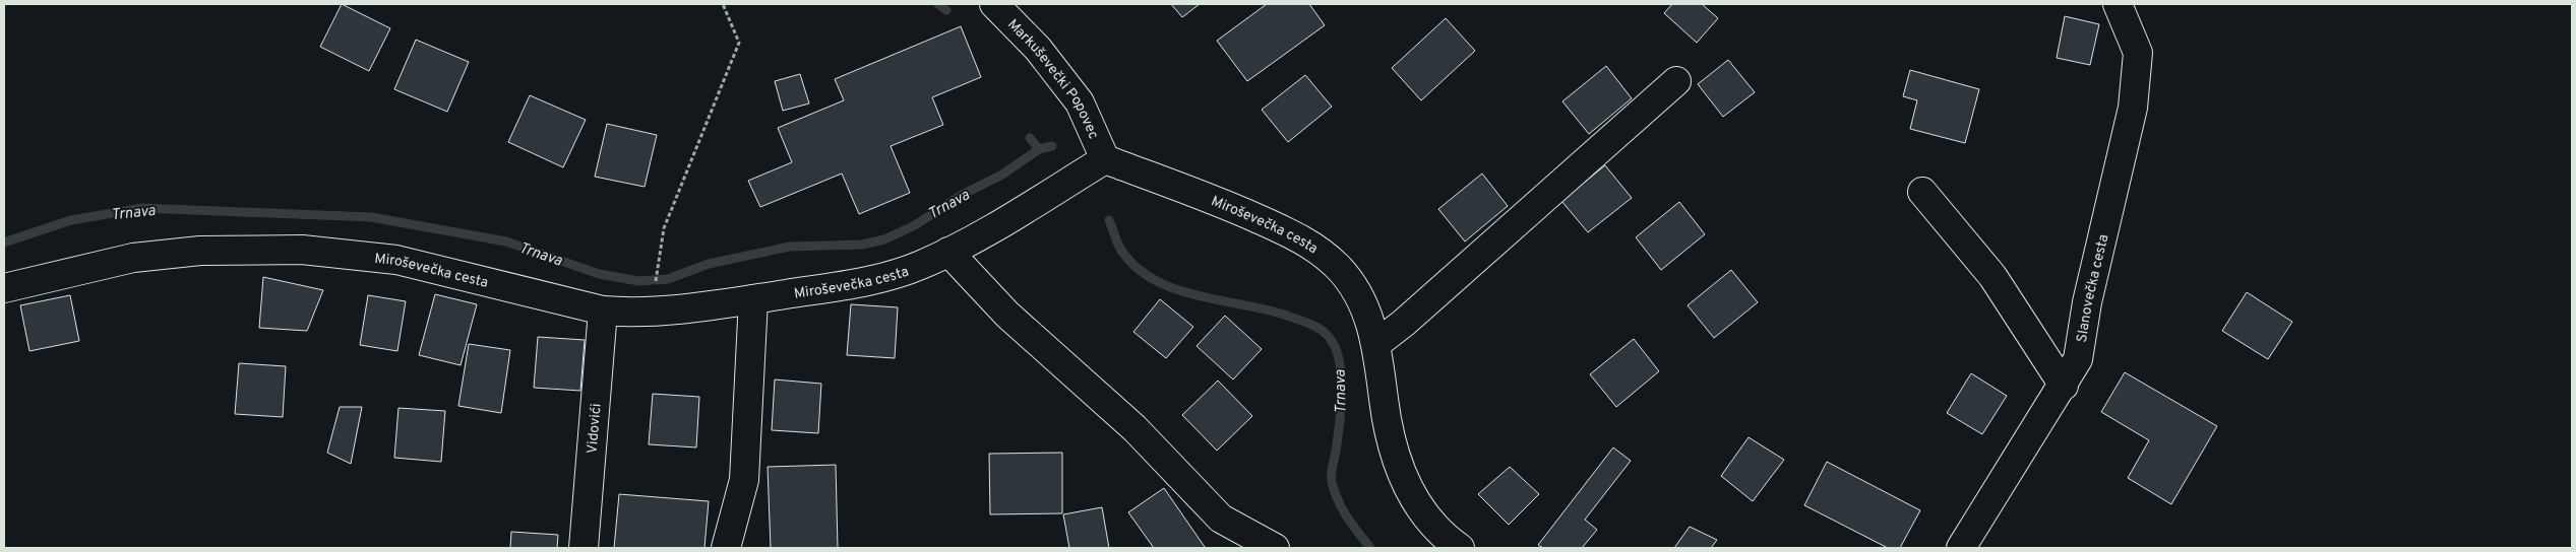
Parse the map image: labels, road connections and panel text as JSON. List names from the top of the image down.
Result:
{
  "streets": {
    "main road": [
      "Markuševečki Popovec",
      "Miroševečka cesta",
      "Slanovečka cesta",
      "Vidovići"
    ]
  },
  "crossings": [
    ["Markuševečki Popovec", "Miroševečka cesta"],
    ["Miroševečka cesta", "Vidovići"]
  ],
  "water": ["Trnava"]
}
